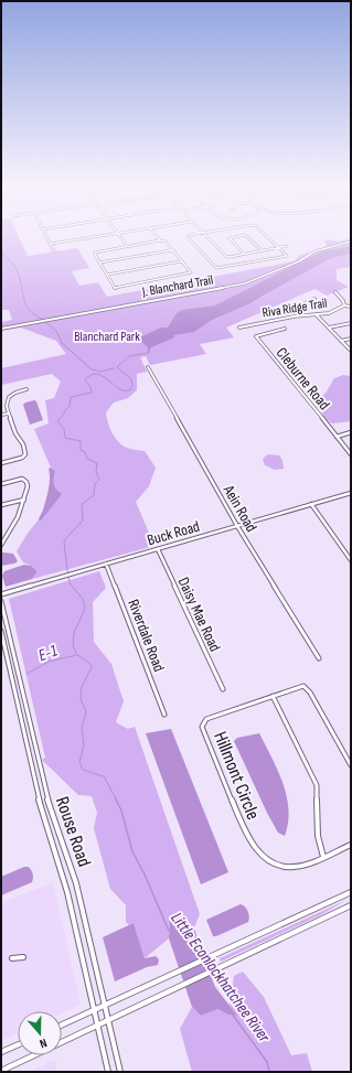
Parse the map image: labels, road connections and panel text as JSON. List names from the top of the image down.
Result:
{
  "streets": {
    "street": [
      "J. Blanchard Trail",
      "Riva Ridge Trail",
      "Cleburne Road",
      "Aein Road",
      "Buck Road",
      "Daisy Mae Road",
      "Riverdale Road",
      "Hillmont Circle",
      "Rouse Road"
    ]
  },
  "crossings": [
    ["Aein Road", "Buck Road"],
    ["Buck Road", "Daisy Mae Road"],
    ["Buck Road", "Riverdale Road"]
  ],
  "water": ["E-1", "Little Econlockhatchee River"],
  "parks": ["Blanchard Park"],
  "north": "bottom"
}
